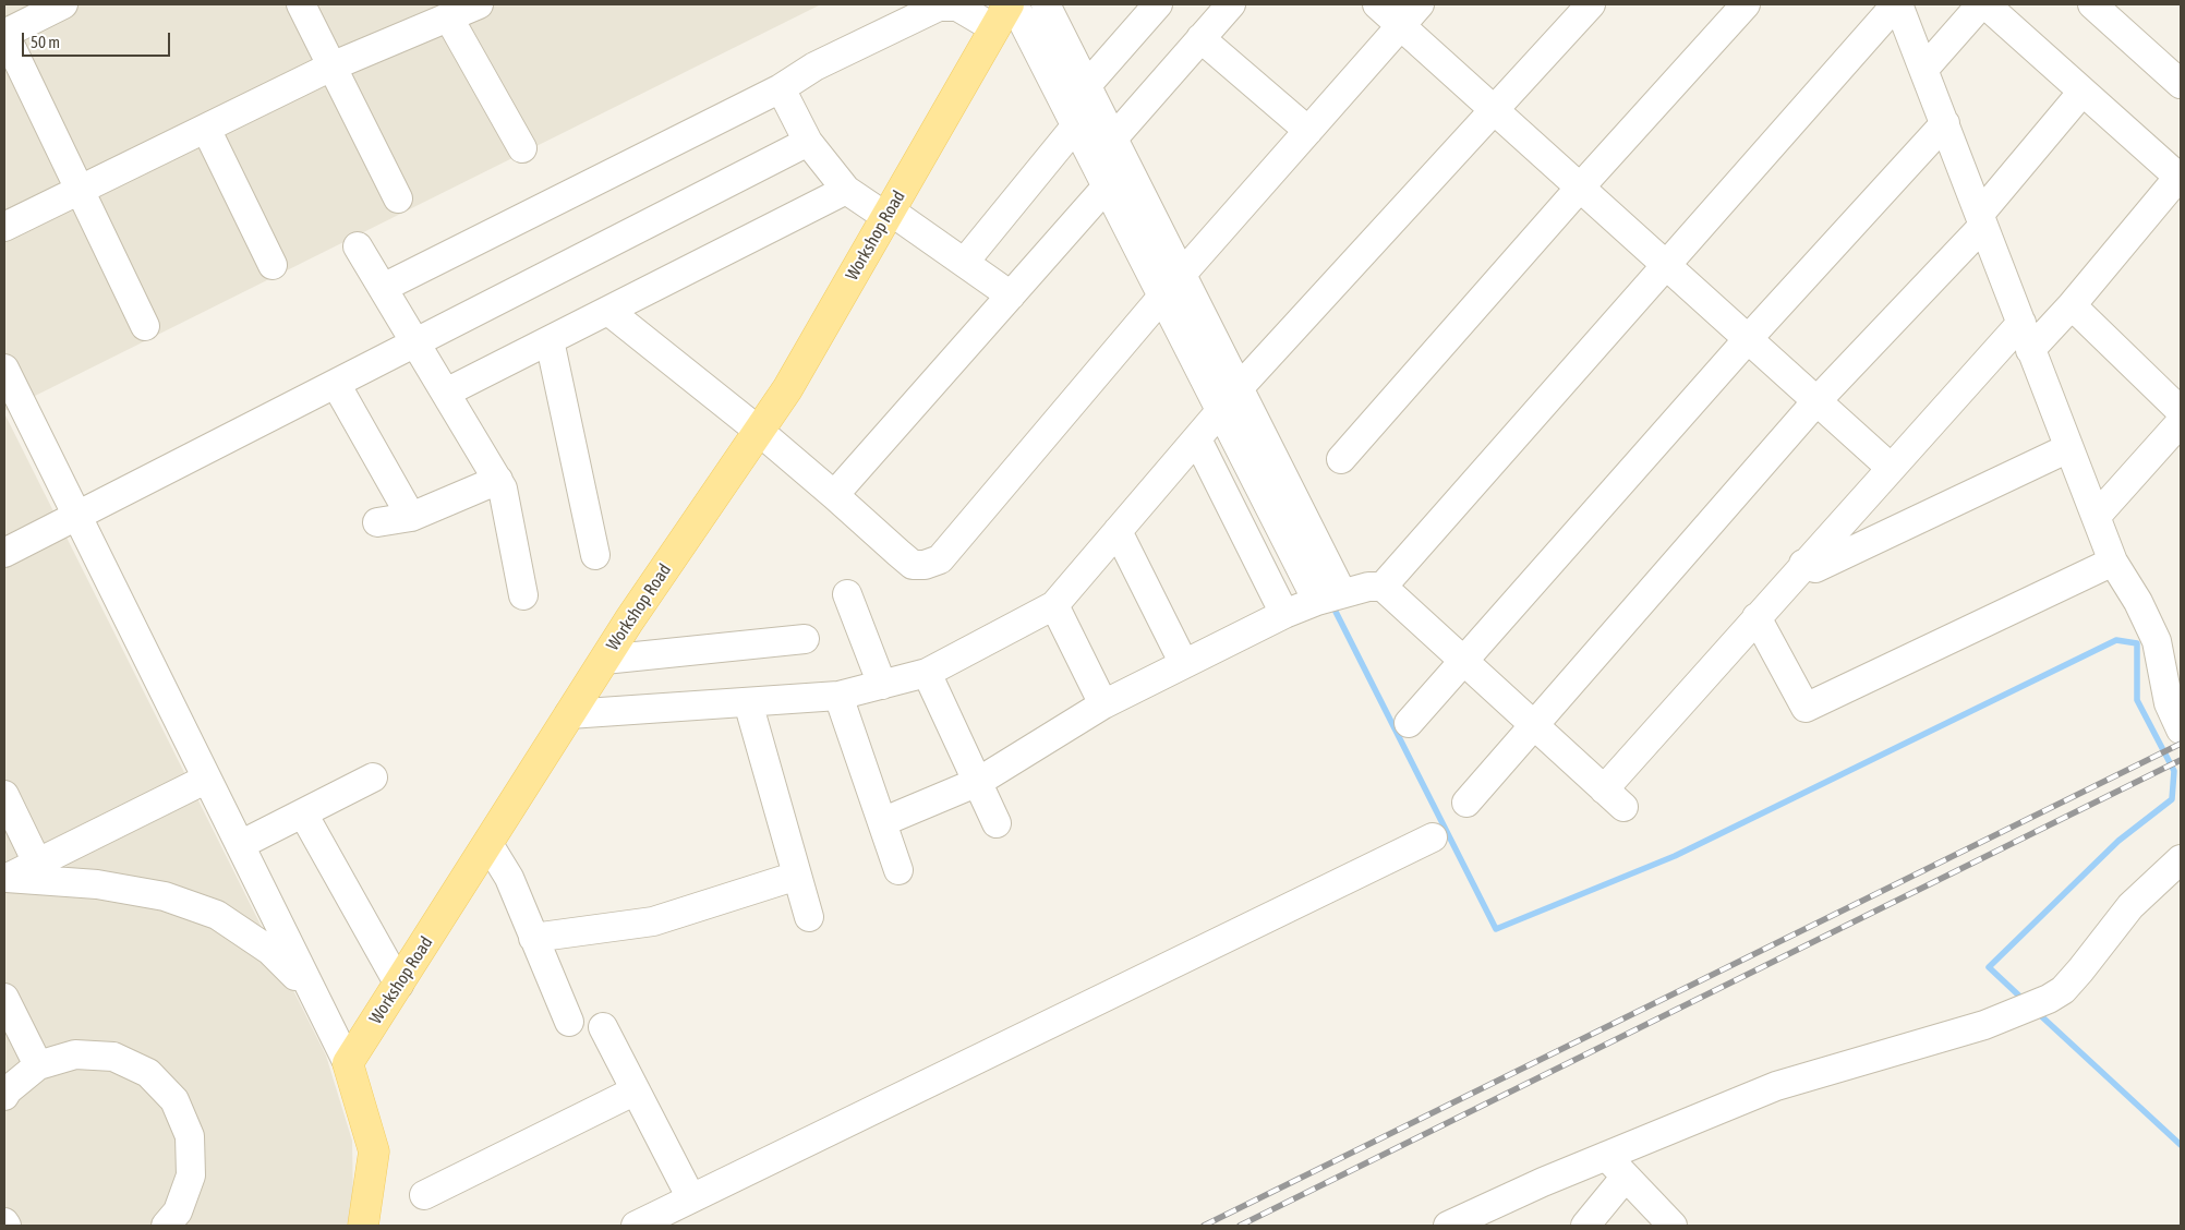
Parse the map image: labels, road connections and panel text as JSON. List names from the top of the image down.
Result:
{
  "streets": {
    "main road": ["Workshop Road"]
  },
  "scale_bar": "50 m"
}
